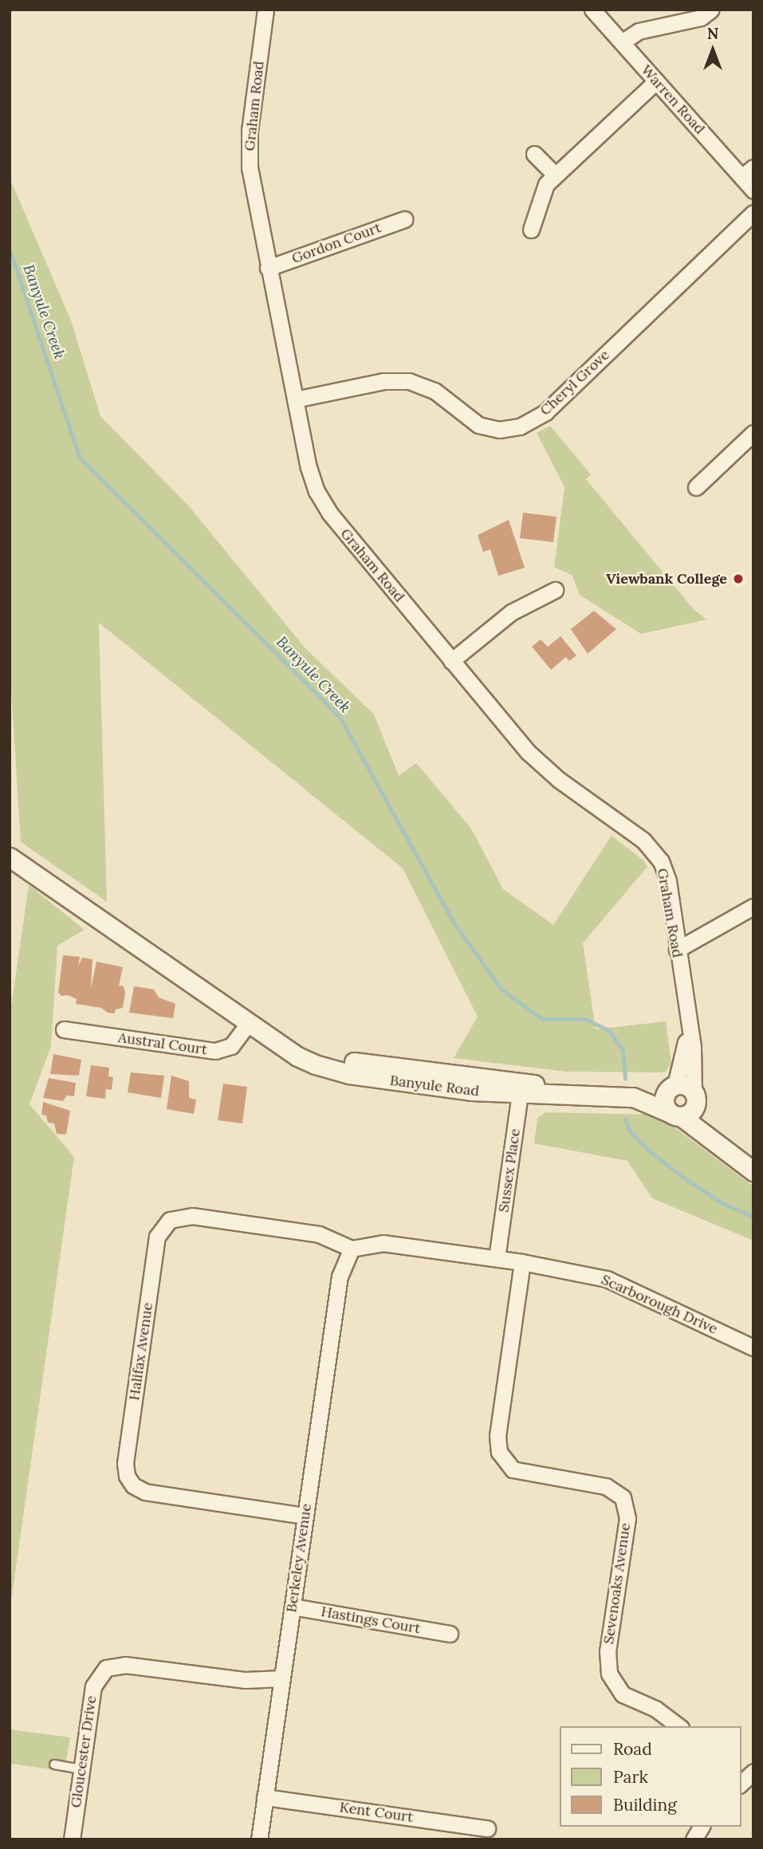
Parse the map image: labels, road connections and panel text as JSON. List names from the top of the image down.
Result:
{
  "streets": {
    "street": [
      "Warren Road",
      "Graham Road",
      "Gordon Court",
      "Cheryl Grove",
      "Austral Court",
      "Banyule Road",
      "Sussex Place",
      "Scarborough Drive",
      "Halifax Avenue",
      "Berkeley Avenue",
      "Sevenoaks Avenue",
      "Hastings Court",
      "Gloucester Drive",
      "Kent Court"
    ]
  },
  "crossings": [
    ["Graham Road", "Gordon Court"],
    ["Graham Road", "Cheryl Grove"],
    ["Graham Road", "Banyule Road"],
    ["Austral Court", "Banyule Road"],
    ["Banyule Road", "Sussex Place"],
    ["Sussex Place", "Scarborough Drive"],
    ["Sussex Place", "Halifax Avenue"],
    ["Scarborough Drive", "Halifax Avenue"],
    ["Scarborough Drive", "Sevenoaks Avenue"],
    ["Halifax Avenue", "Berkeley Avenue"],
    ["Berkeley Avenue", "Hastings Court"],
    ["Berkeley Avenue", "Kent Court"]
  ],
  "water": ["Banyule Creek"],
  "places": ["Viewbank College"],
  "legend": ["Road", "Park", "Building"],
  "north": "top"
}
